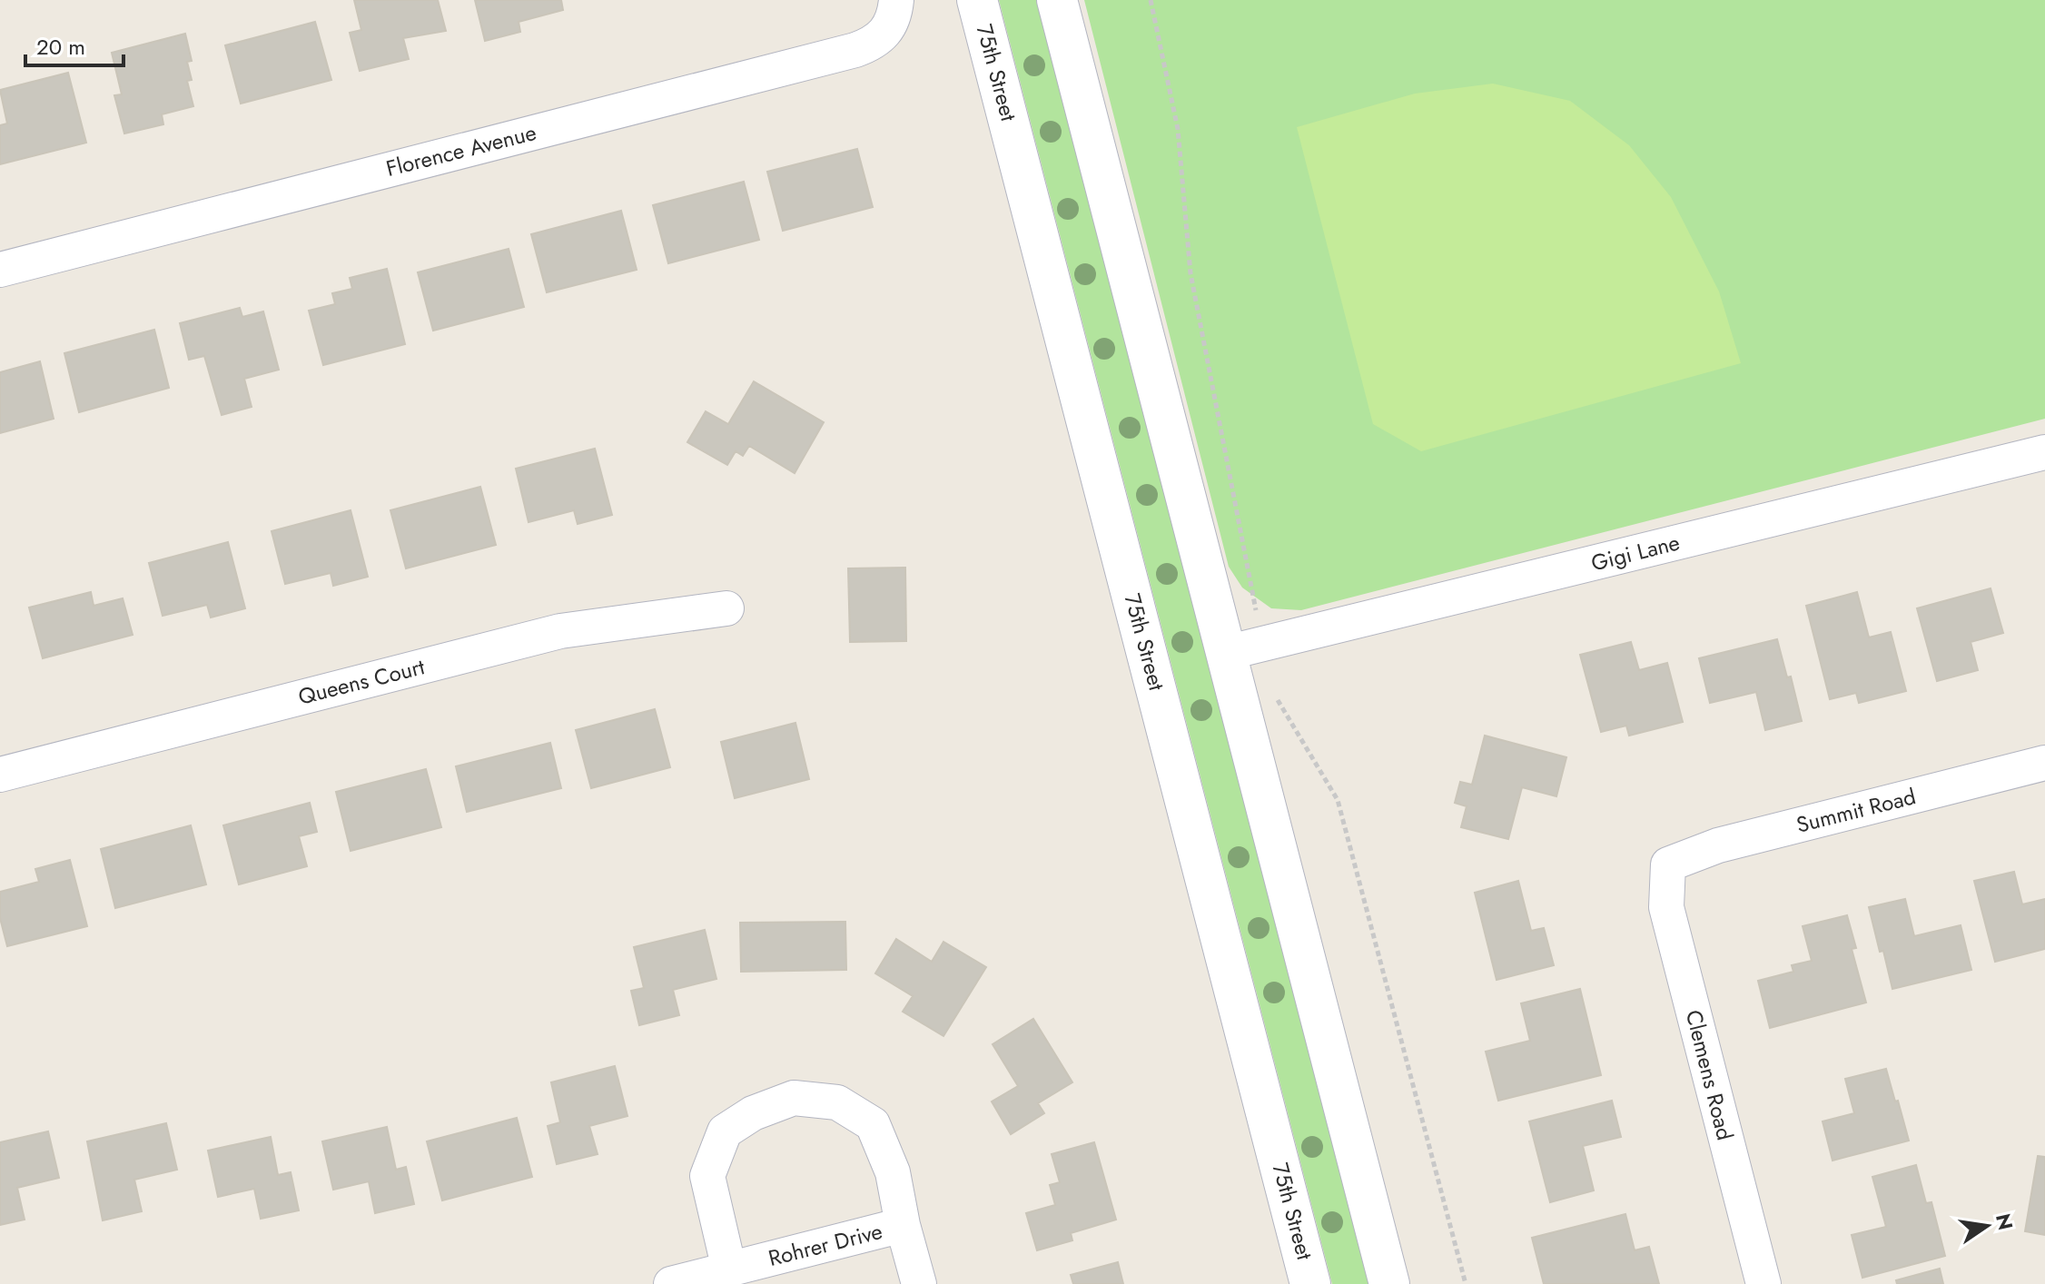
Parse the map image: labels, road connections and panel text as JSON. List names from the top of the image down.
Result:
{
  "streets": {
    "main road": ["75th Street"],
    "street": [
      "Florence Avenue",
      "Gigi Lane",
      "Queens Court",
      "Summit Road",
      "Clemens Road",
      "Rohrer Drive"
    ]
  },
  "crossings": [
    ["Summit Road", "Clemens Road"]
  ],
  "scale_bar": "20 m",
  "north": "right"
}
